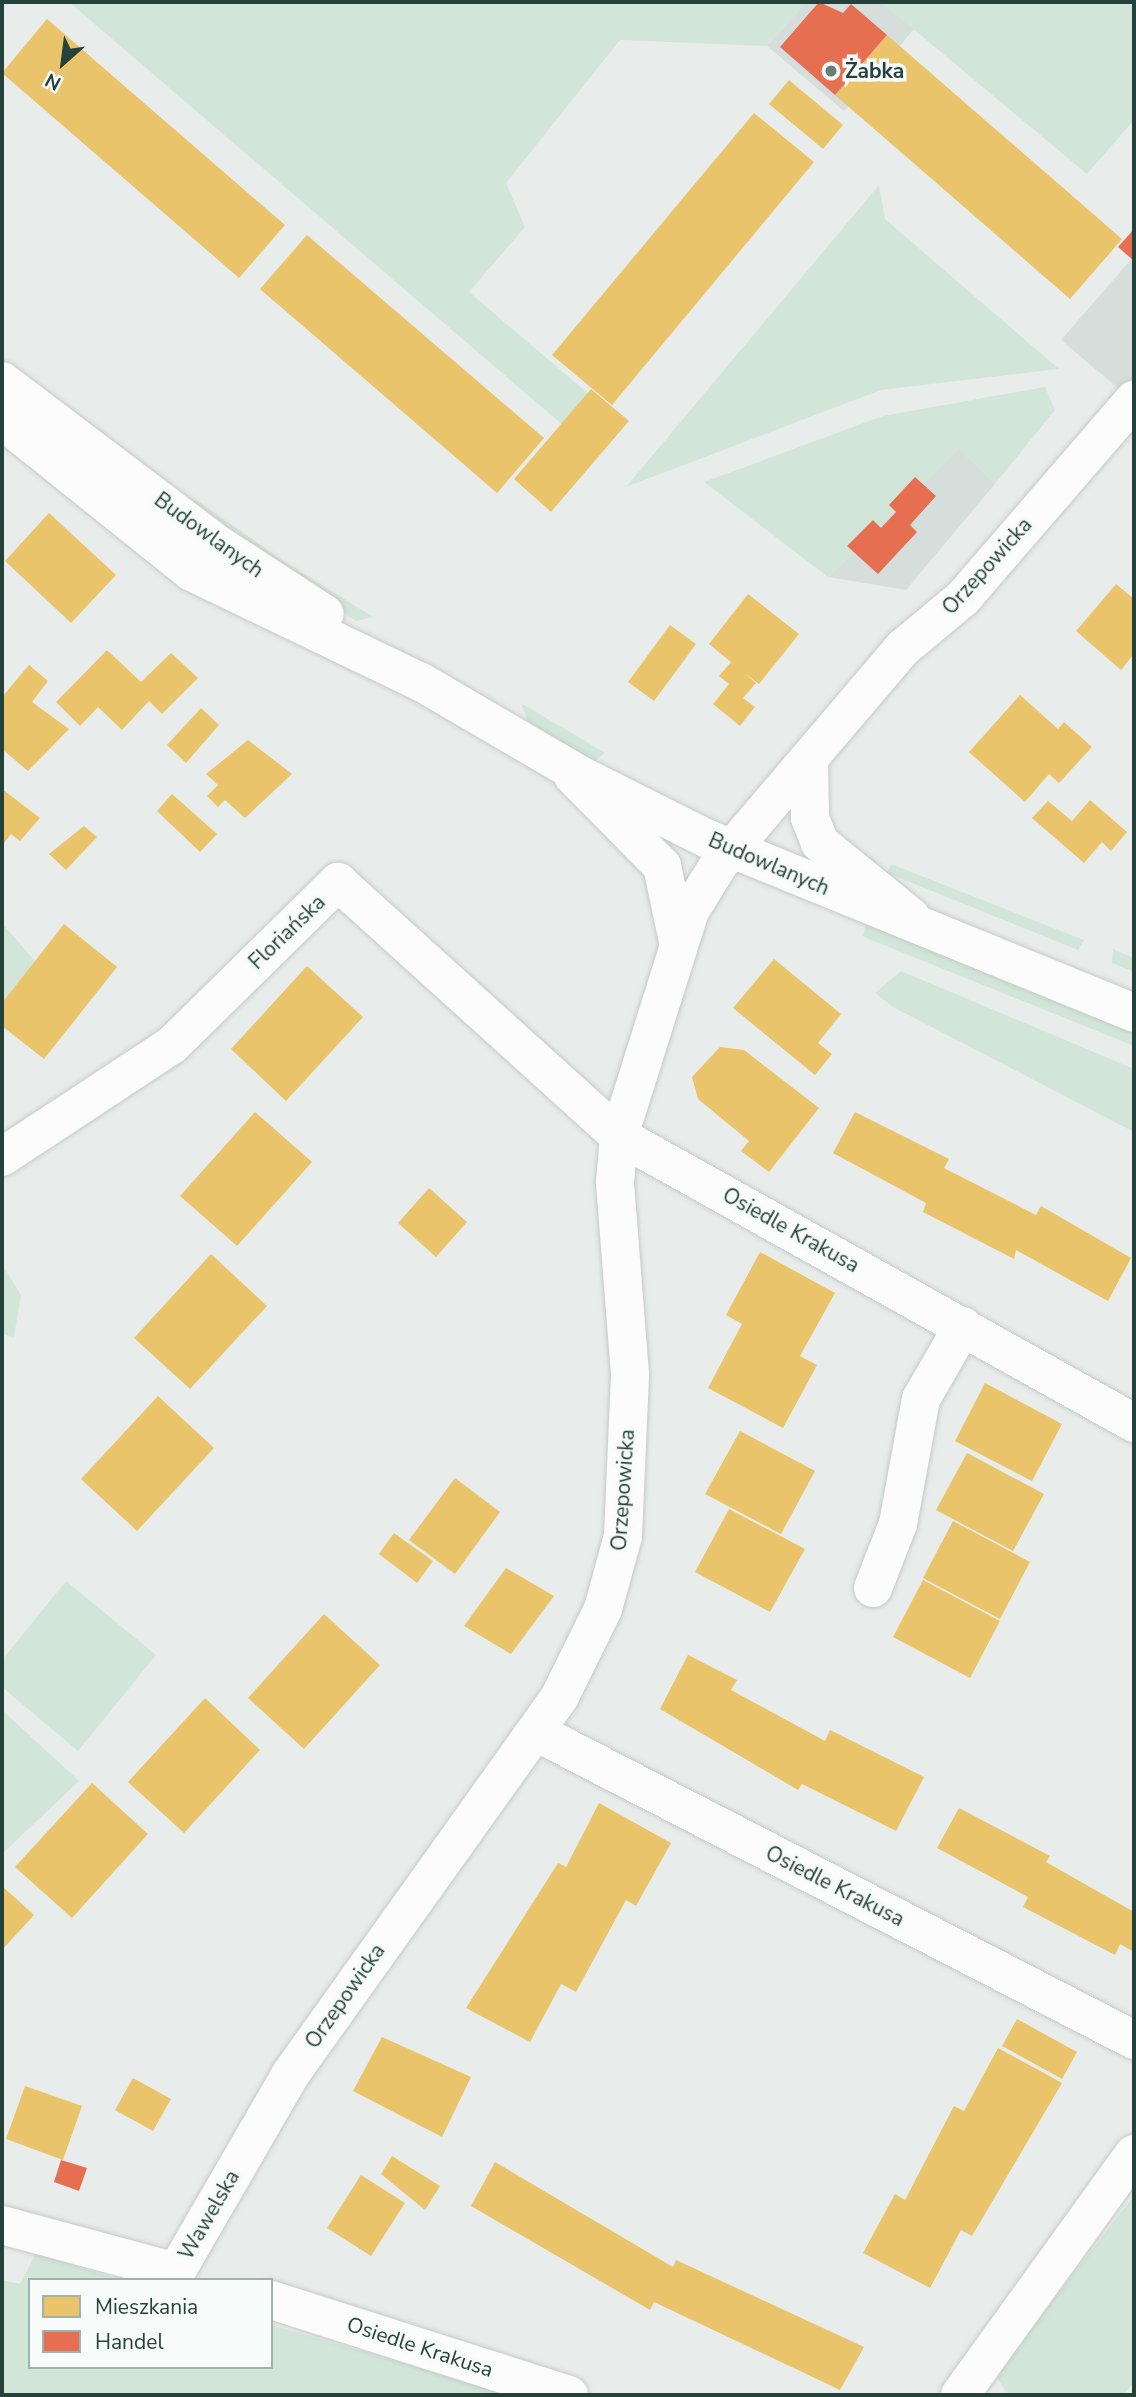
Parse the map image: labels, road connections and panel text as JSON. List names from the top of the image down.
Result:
{
  "streets": {
    "street": [
      "Budowlanych",
      "Orzepowicka",
      "Floriańska",
      "Osiedle Krakusa",
      "Wawelska"
    ]
  },
  "crossings": [
    ["Budowlanych", "Orzepowicka"],
    ["Orzepowicka", "Floriańska"],
    ["Orzepowicka", "Osiedle Krakusa"],
    ["Orzepowicka", "Wawelska"],
    ["Floriańska", "Osiedle Krakusa"]
  ],
  "places": ["Żabka"],
  "legend": ["Mieszkania", "Handel"],
  "north": "bottom left"
}
